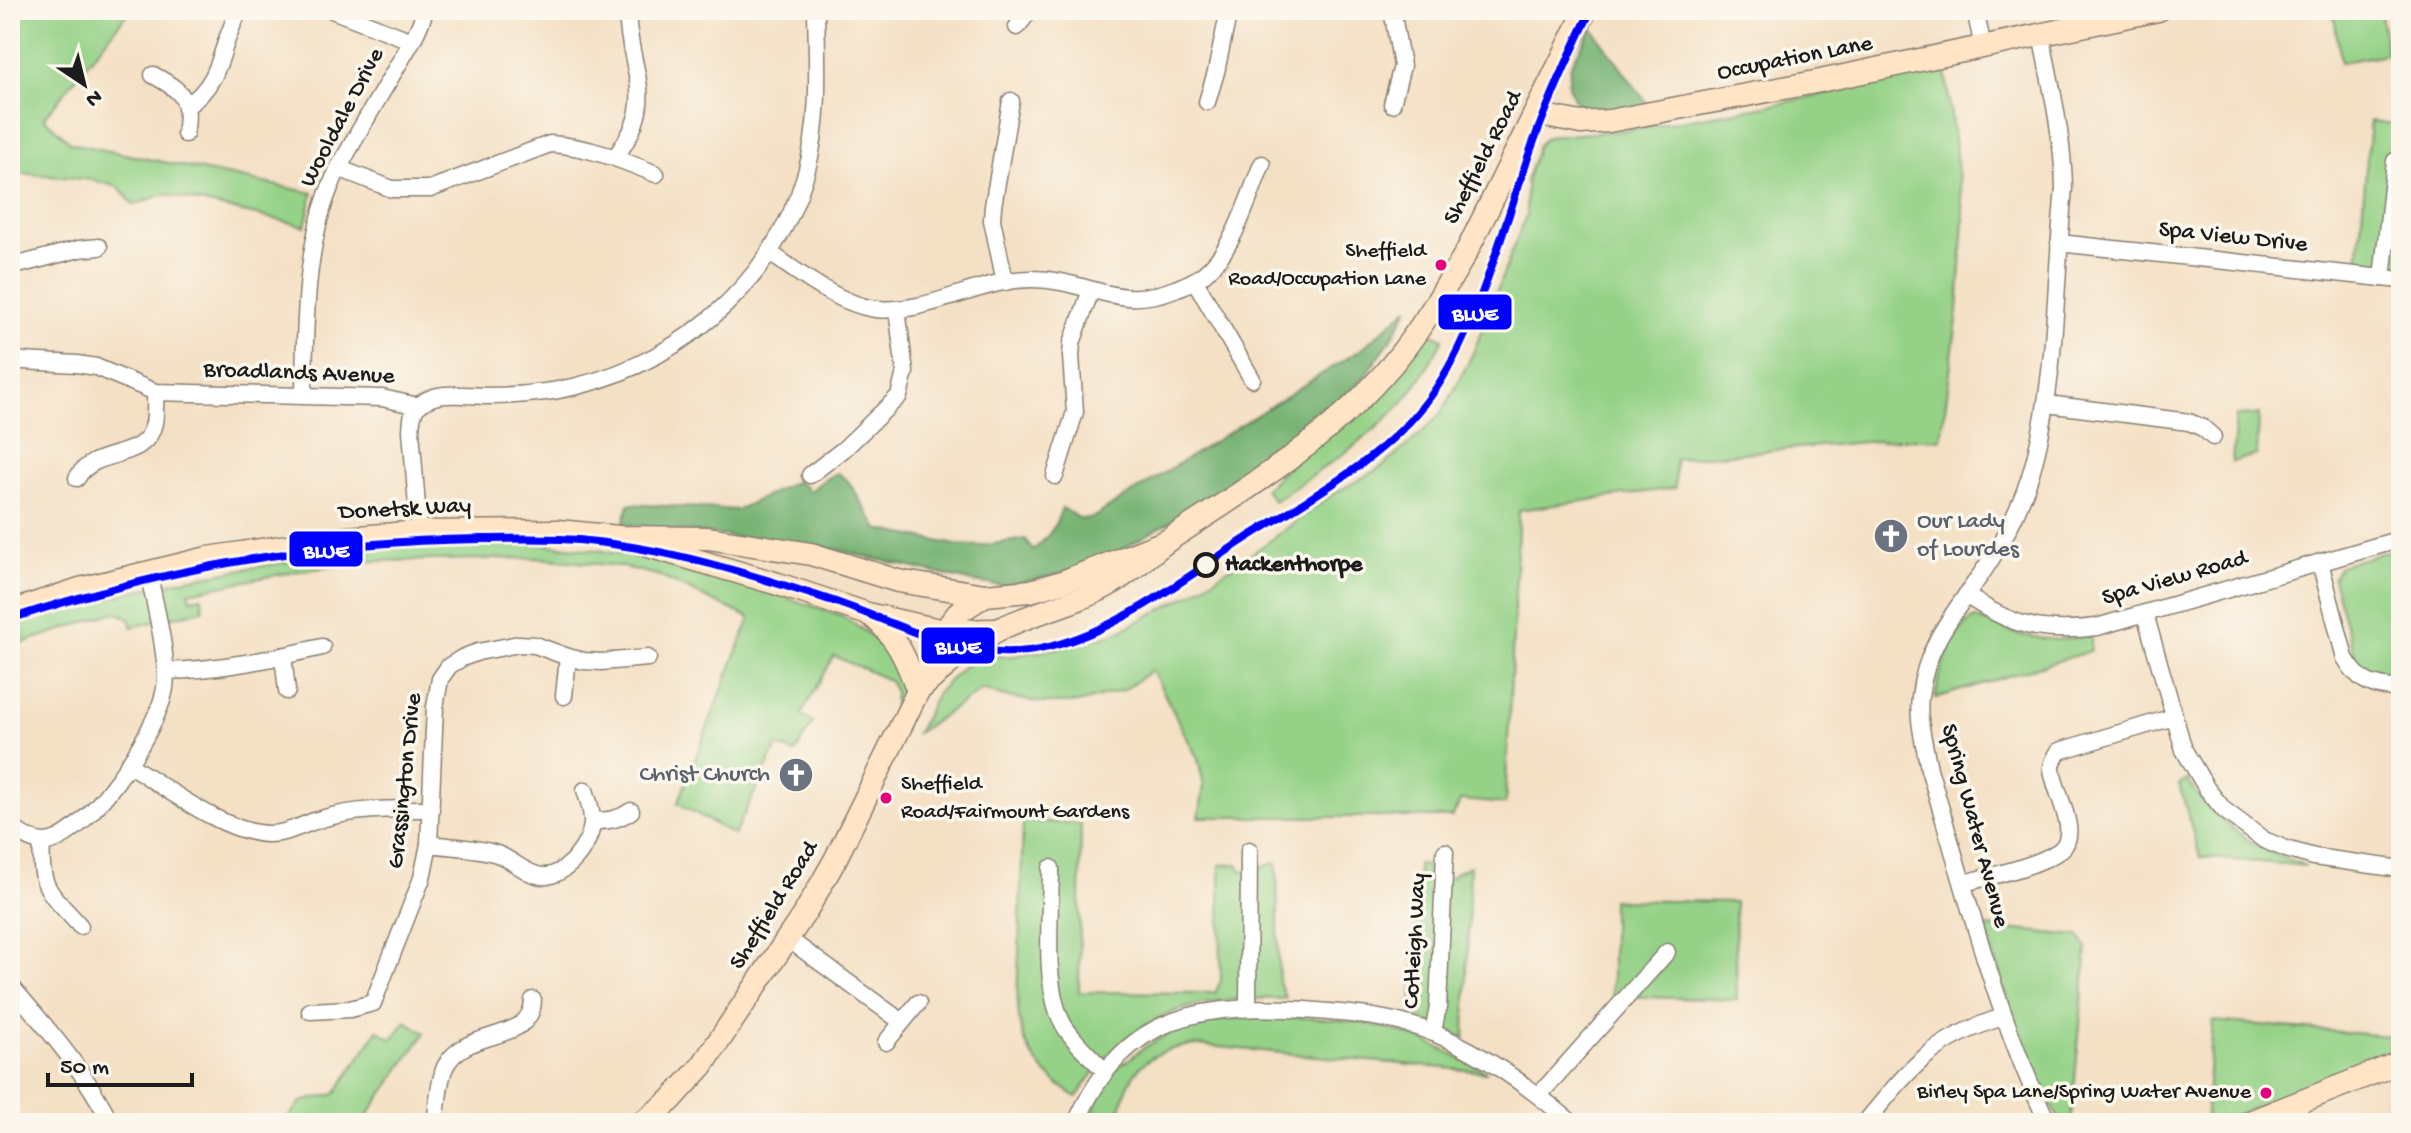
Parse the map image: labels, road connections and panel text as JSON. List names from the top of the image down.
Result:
{
  "streets": {
    "street": [
      "Occupation Lane",
      "Wooldale Drive",
      "Sheffield Road",
      "Spa View Drive",
      "Broadlands Avenue",
      "Donetsk Way",
      "Spa View Road",
      "Grassington Drive",
      "Spring Water Avenue",
      "Cotleigh Way"
    ]
  },
  "crossings": [
    ["Occupation Lane", "Sheffield Road"],
    ["Occupation Lane", "Spring Water Avenue"],
    ["Wooldale Drive", "Broadlands Avenue"],
    ["Sheffield Road", "Donetsk Way"],
    ["Spa View Drive", "Spring Water Avenue"],
    ["Spa View Road", "Spring Water Avenue"]
  ],
  "places": {
    "other": [
      "Sheffield Road/Occupation Lane",
      "Hackenthorpe",
      "Sheffield Road/Fairmount Gardens",
      "Birley Spa Lane/Spring Water Avenue"
    ],
    "church": ["Our Lady of Lourdes", "Christ Church"]
  },
  "lines": ["transit line BLUE"],
  "scale_bar": "50 m",
  "north": "bottom right"
}
